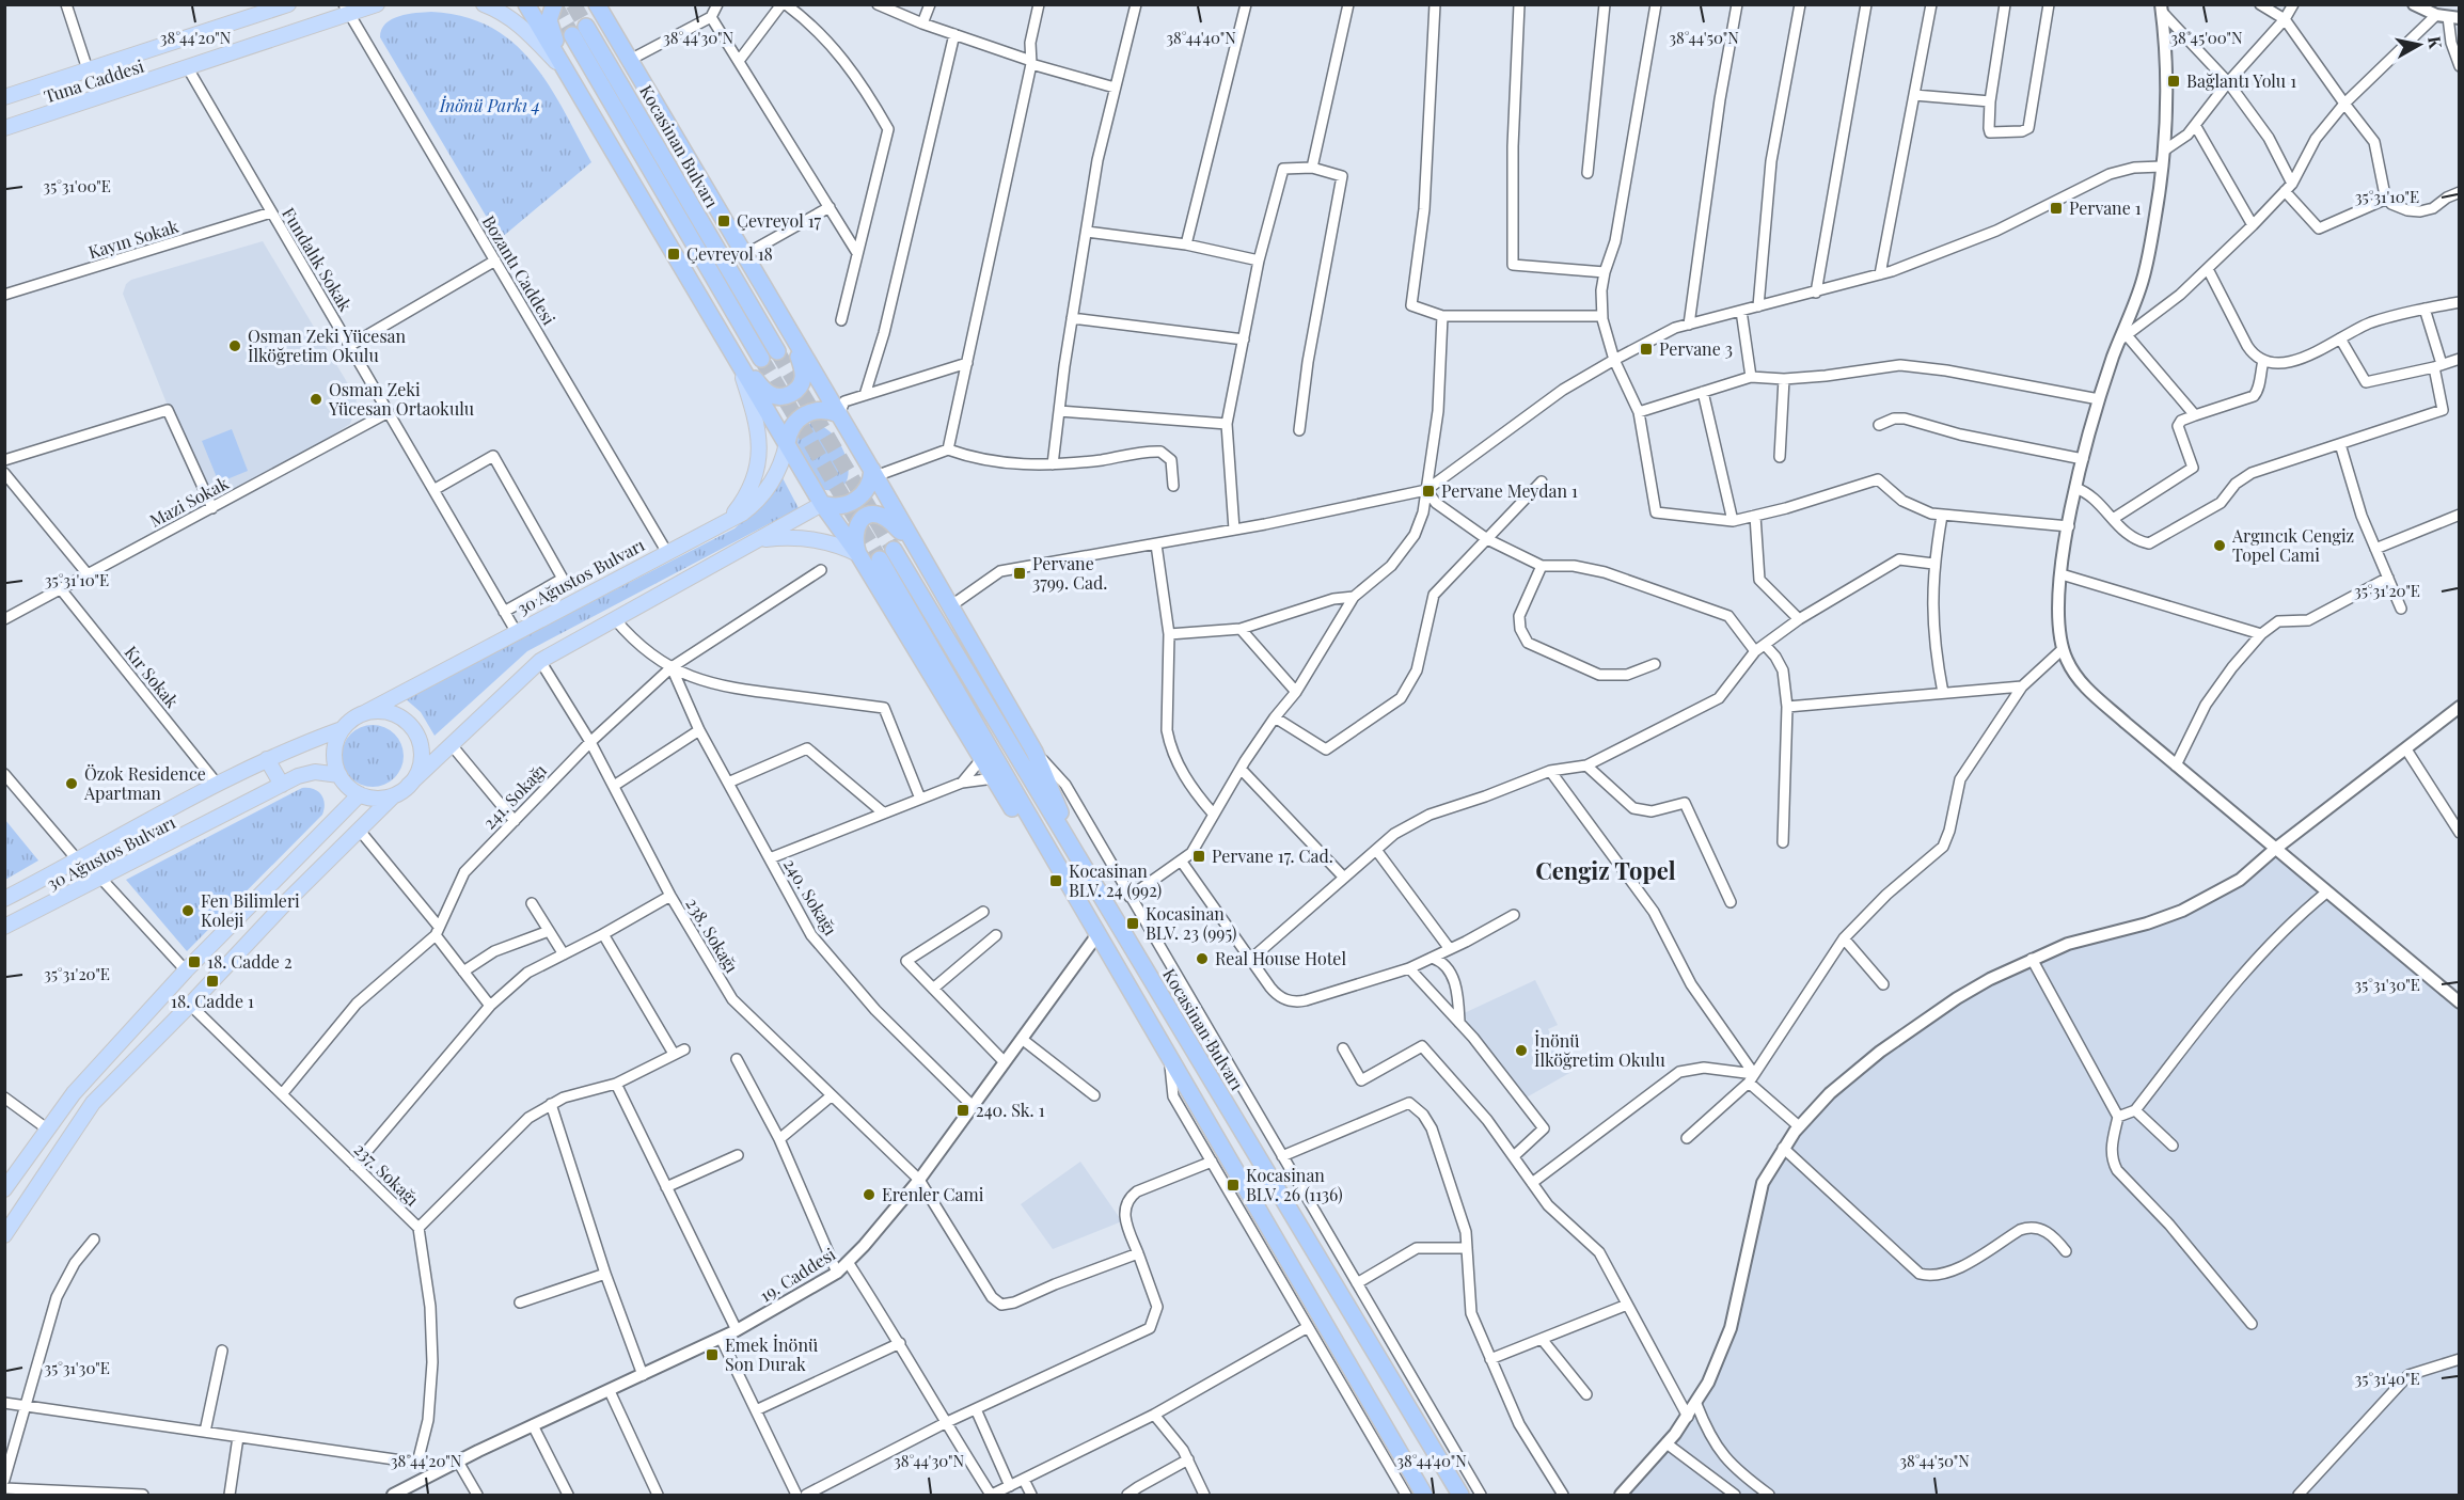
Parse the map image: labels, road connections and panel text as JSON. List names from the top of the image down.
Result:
{
  "streets": {
    "highway": ["Kocasinan Bulvarı"],
    "main road": ["Tuna Caddesi", "30 Ağustos Bulvarı"],
    "street": [
      "Kayın Sokak",
      "Fundalık Sokak",
      "Bozantı Caddesi",
      "Mazi Sokak",
      "Kır Sokak",
      "241. Sokağı",
      "240. Sokağı",
      "238. Sokağı",
      "237. Sokağı",
      "19. Caddesi"
    ]
  },
  "crossings": [
    ["Tuna Caddesi", "Fundalık Sokak"],
    ["Tuna Caddesi", "Bozantı Caddesi"],
    ["Kocasinan Bulvarı", "19. Caddesi"],
    ["Kayın Sokak", "Fundalık Sokak"],
    ["Fundalık Sokak", "Mazi Sokak"],
    ["Fundalık Sokak", "30 Ağustos Bulvarı"],
    ["Bozantı Caddesi", "30 Ağustos Bulvarı"],
    ["Mazi Sokak", "Kır Sokak"],
    ["30 Ağustos Bulvarı", "Kır Sokak"],
    ["241. Sokağı", "240. Sokağı"],
    ["241. Sokağı", "238. Sokağı"],
    ["241. Sokağı", "237. Sokağı"],
    ["240. Sokağı", "19. Caddesi"],
    ["238. Sokağı", "19. Caddesi"]
  ],
  "districts": ["Cengiz Topel"],
  "parks": ["İnönü Parkı 4"],
  "places": {
    "transit": [
      "Bağlantı Yolu 1",
      "Pervane 1",
      "Çevreyol 17",
      "Çevreyol 18",
      "Pervane 3",
      "Pervane Meydan 1",
      "Pervane 3799. Cad.",
      "Pervane 17. Cad.",
      "Kocasinan BLV. 24 (992)",
      "Kocasinan BLV. 23 (995)",
      "18. Cadde 2",
      "18. Cadde 1",
      "240. Sk. 1",
      "Kocasinan BLV. 26 (1136)",
      "Emek İnönü Son Durak"
    ],
    "other": [
      "Osman Zeki Yücesan İlköğretim Okulu",
      "Osman Zeki Yücesan Ortaokulu",
      "Argıncık Cengiz Topel Cami",
      "Özok Residence Apartman",
      "Fen Bilimleri Koleji",
      "Real House Hotel",
      "İnönü İlköğretim Okulu",
      "Erenler Cami"
    ]
  },
  "north": "right",
  "coordinates": [
    "38°44'20\"N",
    "38°44'30\"N",
    "38°44'40\"N",
    "38°44'50\"N",
    "38°45'00\"N",
    "35°31'00\"E",
    "35°31'10\"E",
    "35°31'20\"E",
    "35°31'30\"E",
    "35°31'40\"E"
  ]
}
